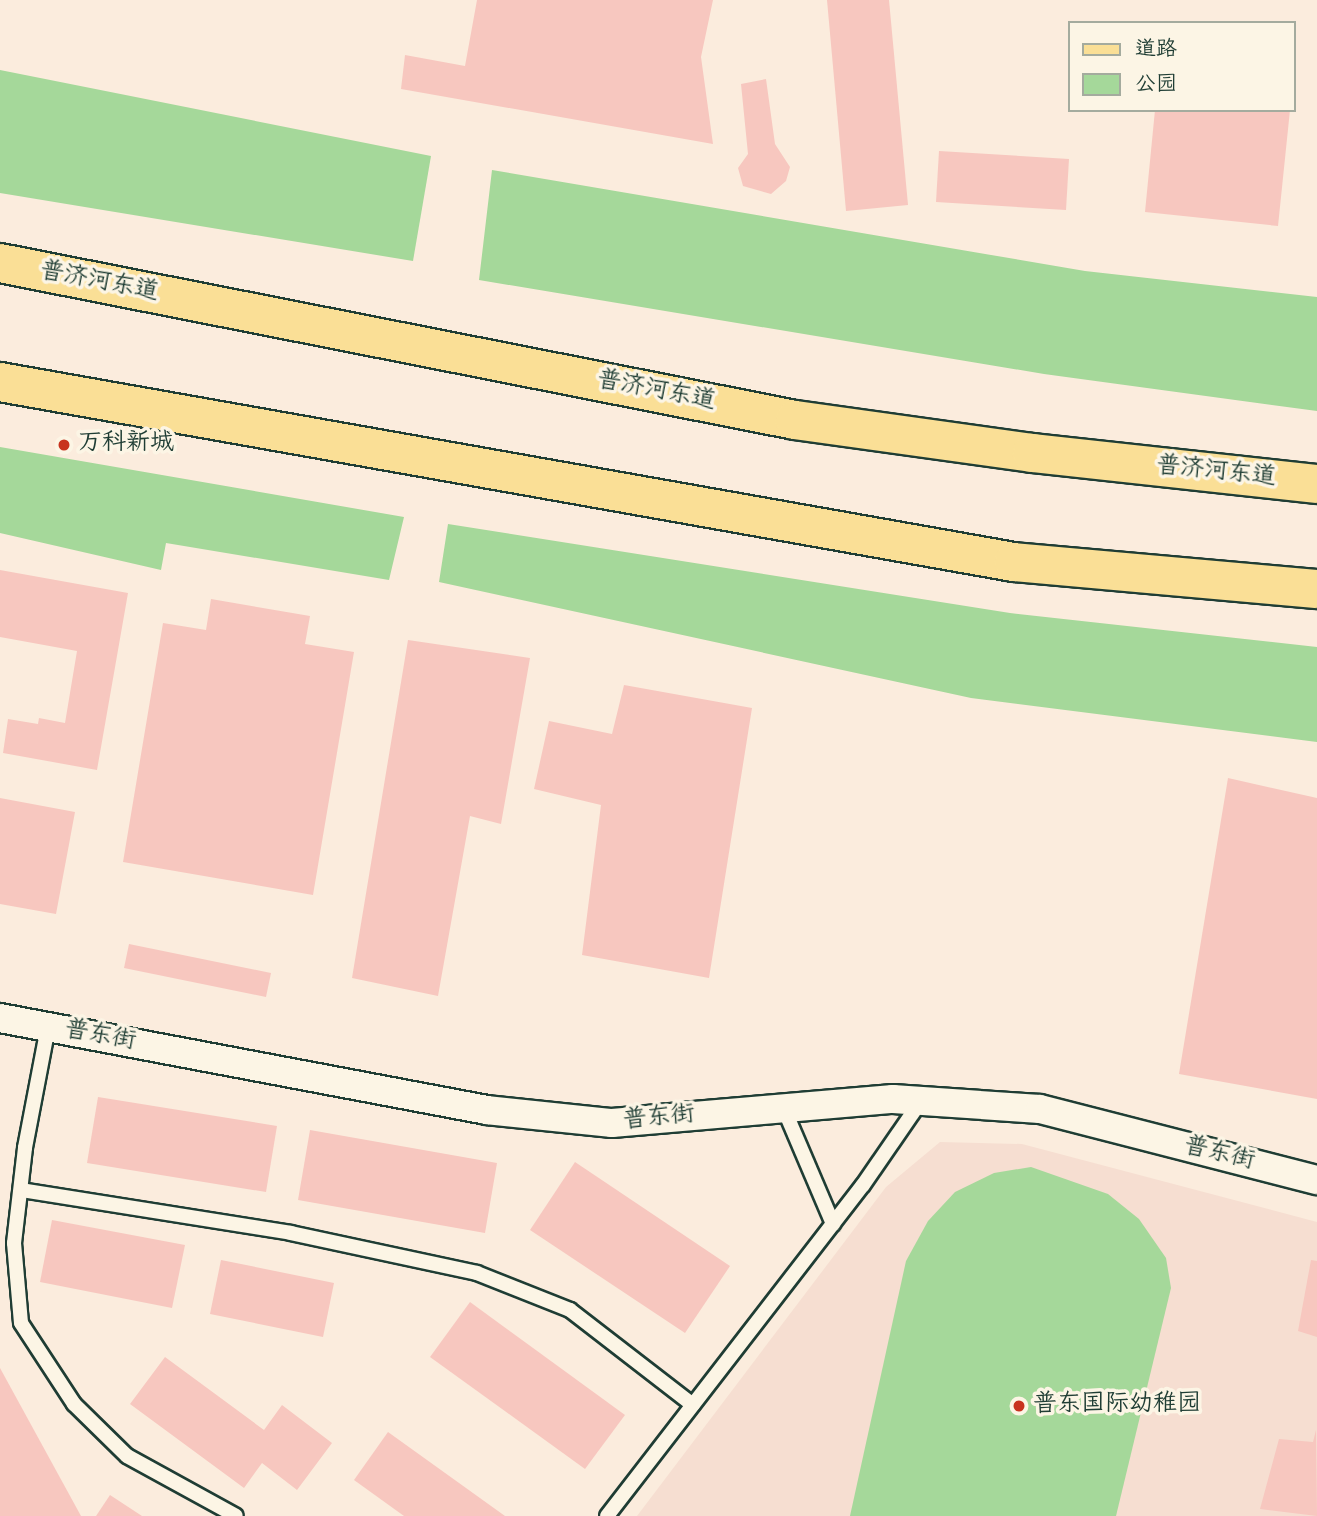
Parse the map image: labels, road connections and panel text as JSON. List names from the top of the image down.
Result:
{
  "streets": {
    "main road": ["普济河东道"],
    "street": ["普东街"]
  },
  "places": ["万科新城", "普东国际幼稚园"],
  "legend": ["道路", "公园"]
}
